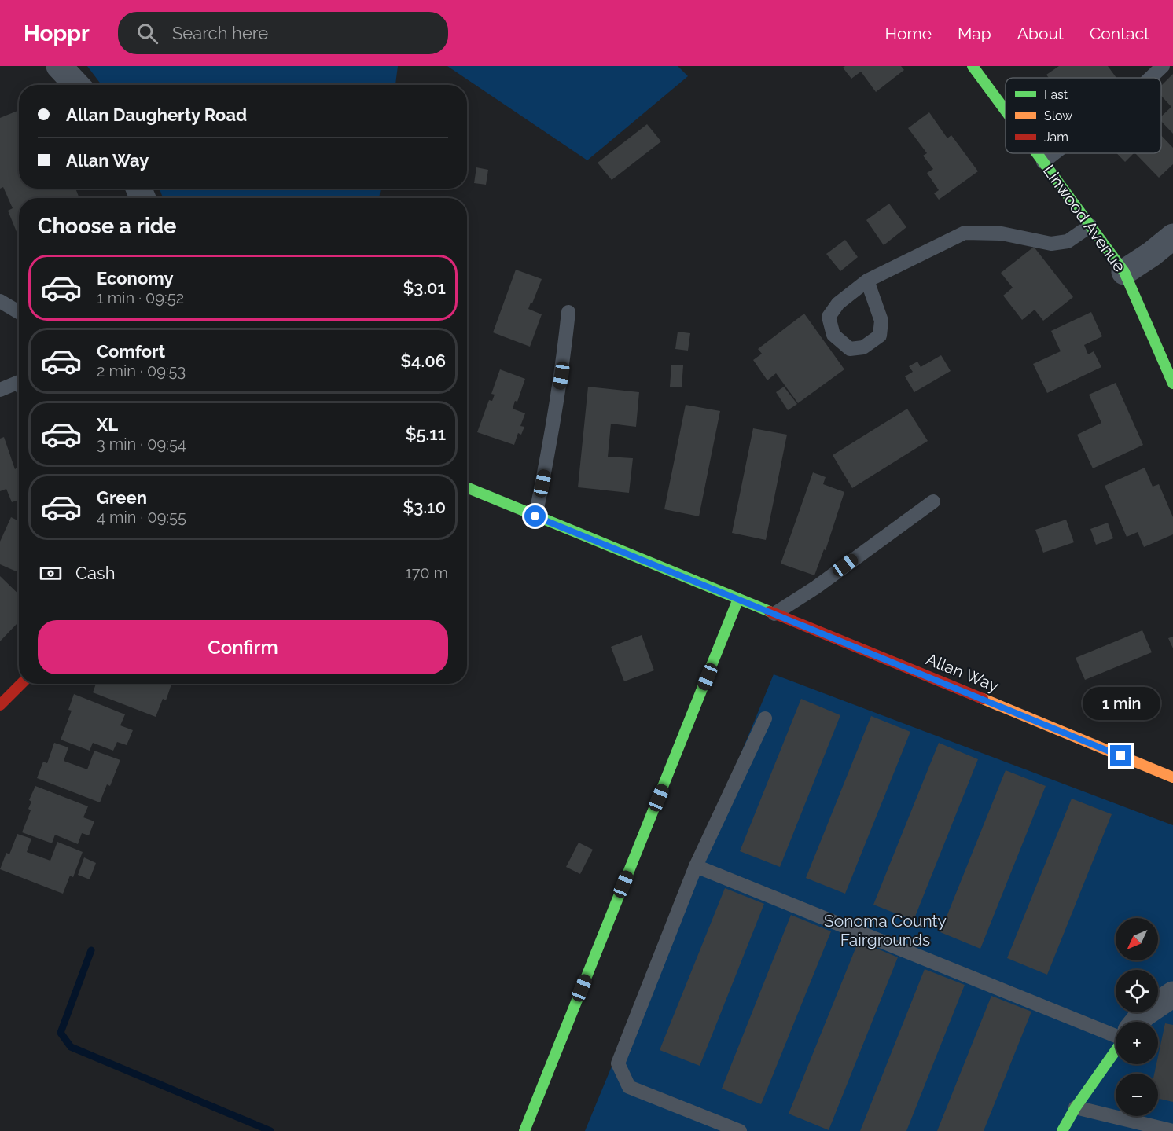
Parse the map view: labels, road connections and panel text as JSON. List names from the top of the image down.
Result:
{
  "streets": {
    "street": ["Linwood Avenue", "Allan Way"]
  },
  "parks": ["Sonoma County Fairgrounds"],
  "legend": ["Fast", "Slow", "Jam"],
  "north": "bottom left",
  "page": {
    "header": "Hoppr",
    "search": "Search here",
    "nav": [
      "Home",
      "Map",
      "About",
      "Contact"
    ],
    "banner": ["Allan Daugherty Road", "Allan Way"],
    "heading": "Choose a ride",
    "list": [
      {
        "name": "Economy",
        "note": "1 min · 09:52",
        "value": "$3.01"
      },
      {
        "name": "Comfort",
        "note": "2 min · 09:53",
        "value": "$4.06"
      },
      {
        "name": "XL",
        "note": "3 min · 09:54",
        "value": "$5.11"
      },
      {
        "name": "Green",
        "note": "4 min · 09:55",
        "value": "$3.10"
      }
    ],
    "pay": ["Cash", "170 m"],
    "buttons": "Confirm",
    "bubble": "1 min",
    "map_buttons": ["+", "−"]
  }
}
